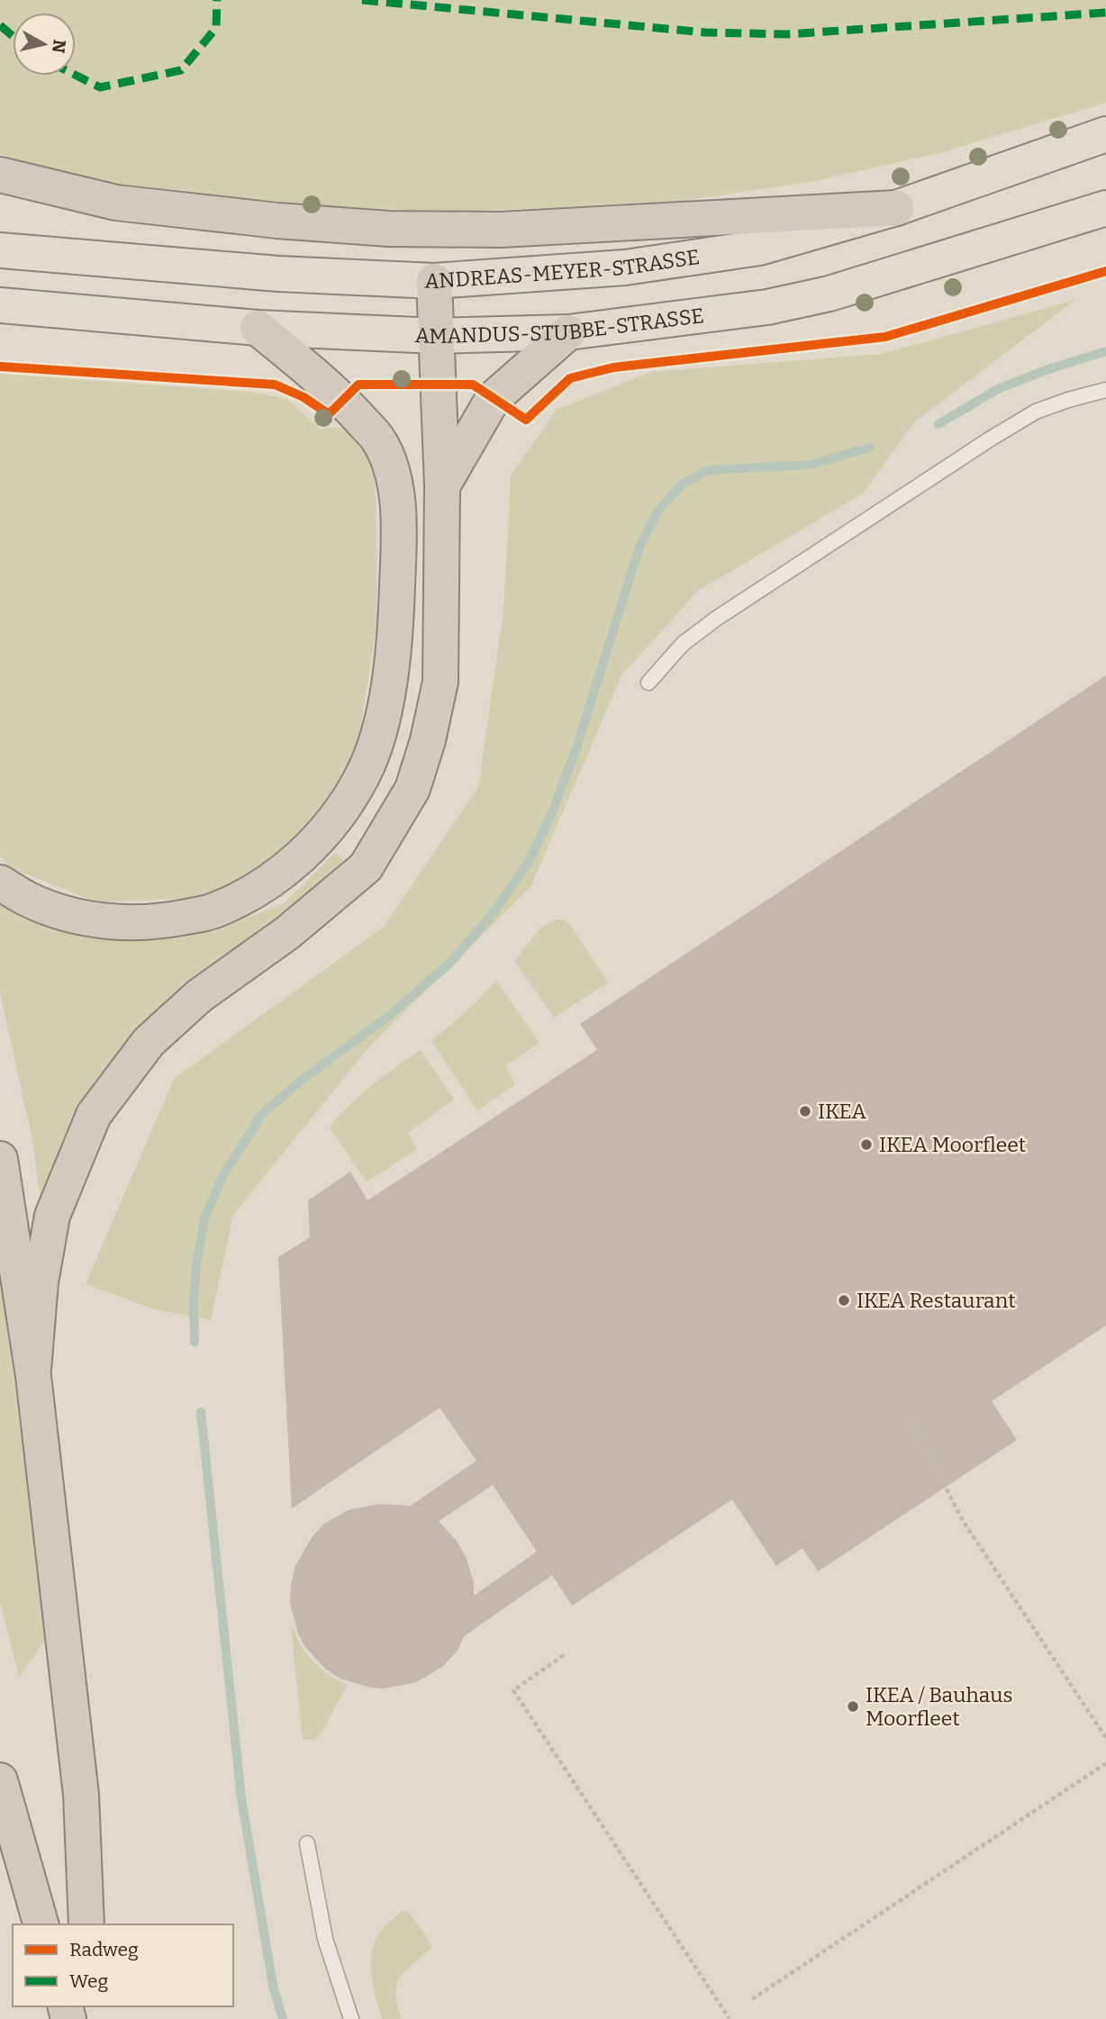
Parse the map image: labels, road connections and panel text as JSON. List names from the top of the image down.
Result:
{
  "streets": {
    "main road": ["ANDREAS-MEYER-STRASSE", "AMANDUS-STUBBE-STRASSE"]
  },
  "places": [
    "IKEA",
    "IKEA Moorfleet",
    "IKEA Restaurant",
    "IKEA / Bauhaus Moorfleet"
  ],
  "legend": ["Radweg", "Weg"],
  "north": "right"
}
